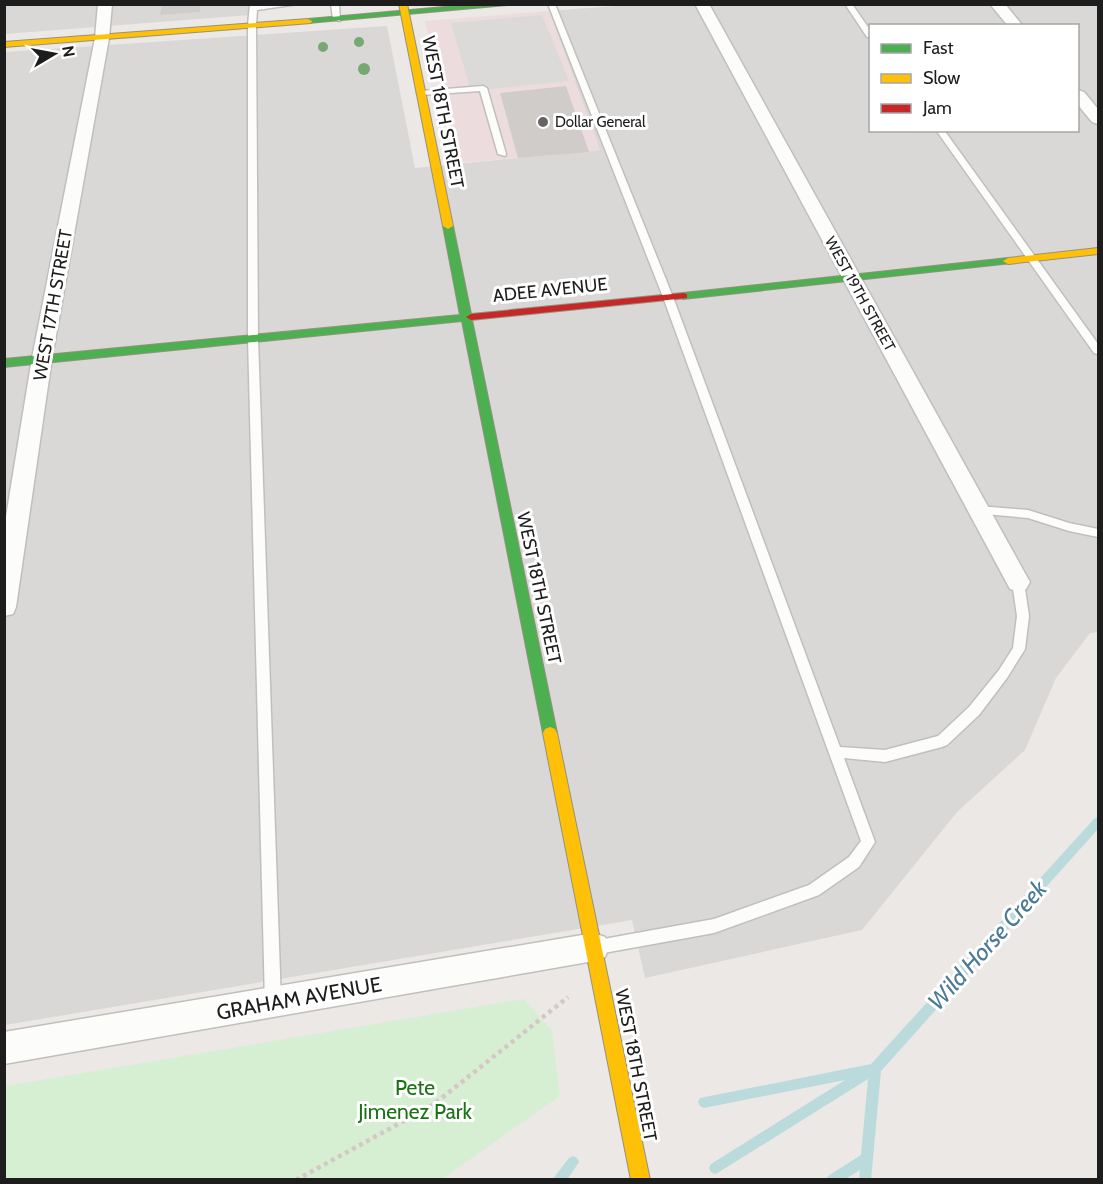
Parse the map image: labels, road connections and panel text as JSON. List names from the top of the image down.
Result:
{
  "streets": {
    "street": [
      "WEST 18TH STREET",
      "ADEE AVENUE",
      "WEST 19TH STREET",
      "WEST 17TH STREET",
      "GRAHAM AVENUE"
    ]
  },
  "crossings": [
    ["WEST 18TH STREET", "ADEE AVENUE"],
    ["WEST 18TH STREET", "GRAHAM AVENUE"],
    ["ADEE AVENUE", "WEST 19TH STREET"],
    ["ADEE AVENUE", "WEST 17TH STREET"]
  ],
  "water": ["Wild Horse Creek"],
  "parks": ["Pete Jimenez Park"],
  "places": ["Dollar General"],
  "legend": ["Fast", "Slow", "Jam"],
  "north": "right"
}
